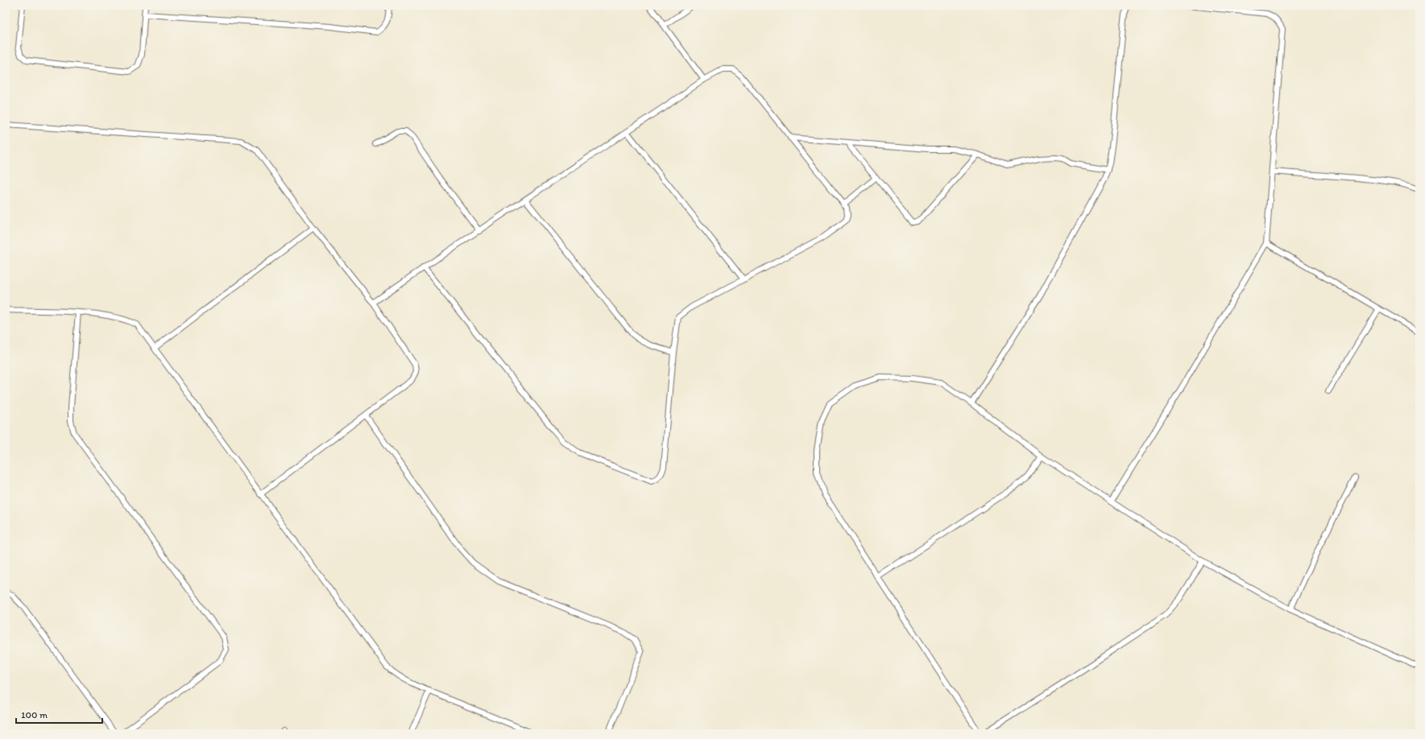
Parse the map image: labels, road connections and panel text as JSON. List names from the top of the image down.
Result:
{
  "scale_bar": "100 m"
}
